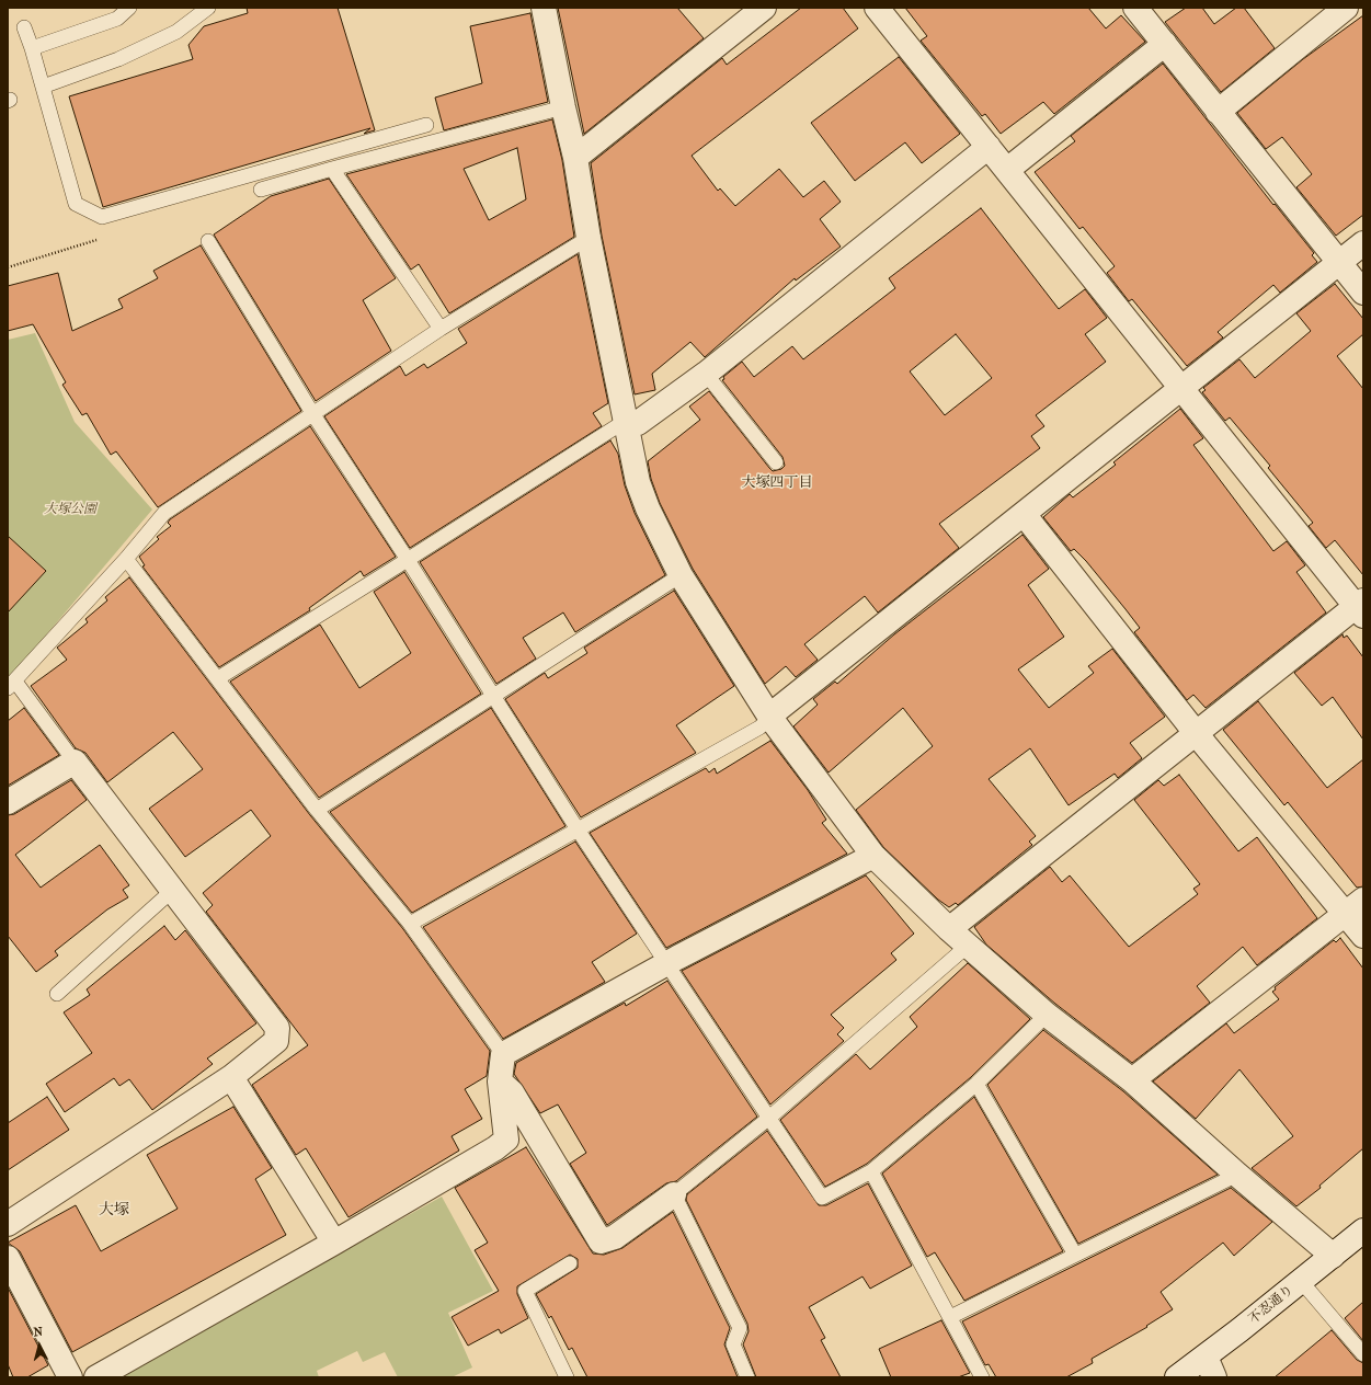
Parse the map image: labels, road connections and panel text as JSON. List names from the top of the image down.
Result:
{
  "streets": {
    "street": ["不忍通り"]
  },
  "districts": ["大塚四丁目", "大塚"],
  "parks": ["大塚公園"],
  "north": "top"
}
